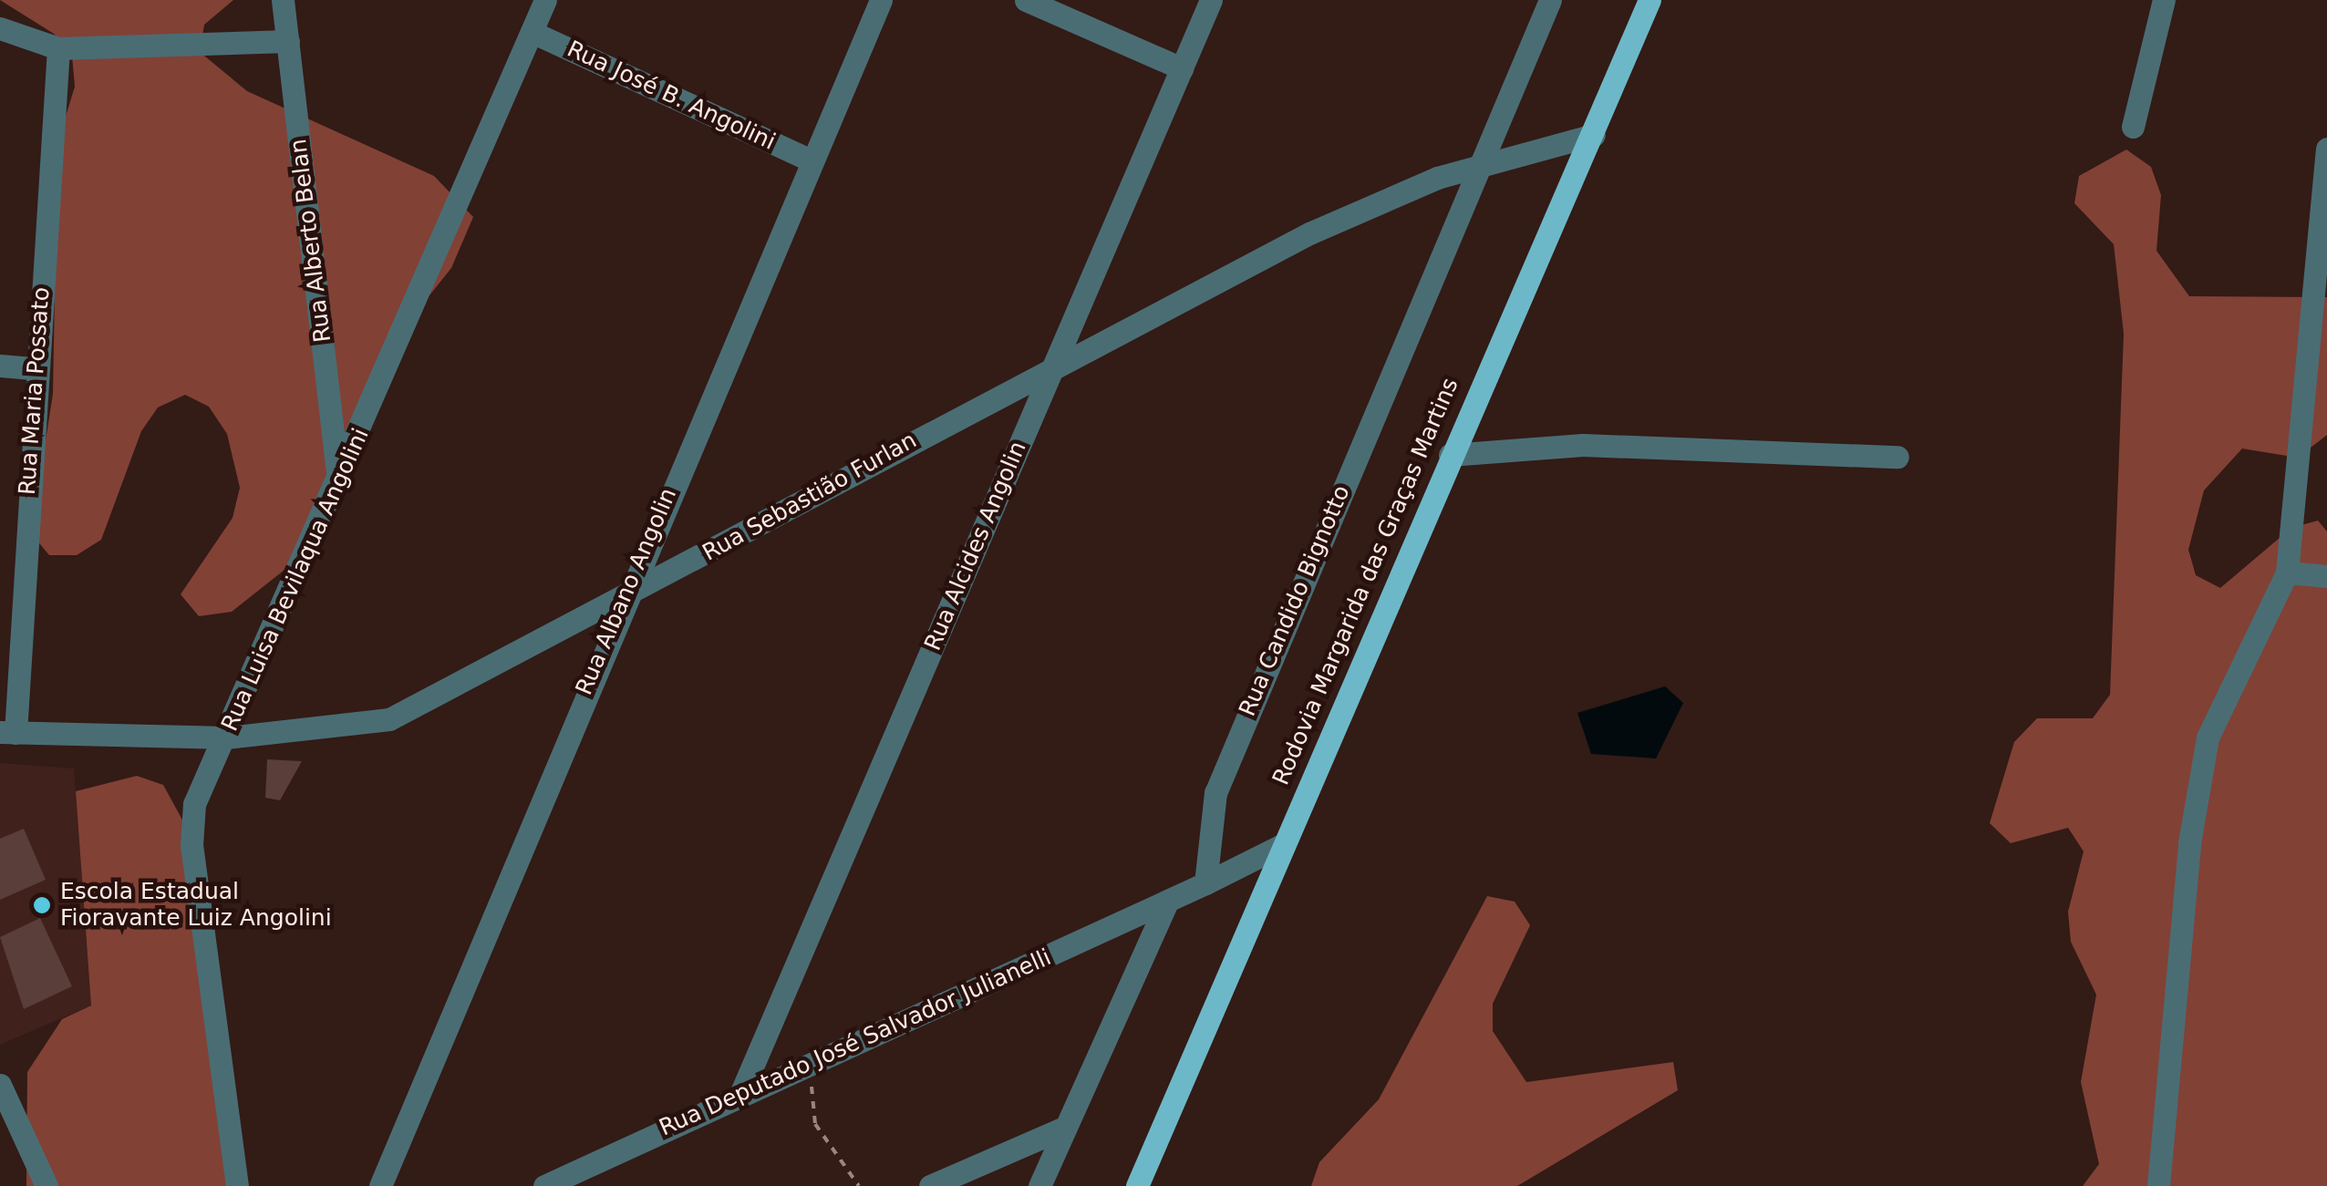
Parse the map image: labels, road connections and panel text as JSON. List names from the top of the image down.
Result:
{
  "streets": {
    "main road": ["Rodovia Margarida das Graças Martins"],
    "street": [
      "Rua José B. Angolini",
      "Rua Alberto Belan",
      "Rua Maria Possato",
      "Rua Sebastião Furlan",
      "Rua Alcides Angolin",
      "Rua Luisa Bevilaqua Angolini",
      "Rua Albano Angolin",
      "Rua Candido Bignotto",
      "Rua Deputado José Salvador Julianelli"
    ]
  },
  "crossings": [
    ["Rua José B. Angolini", "Rua Luisa Bevilaqua Angolini"],
    ["Rua José B. Angolini", "Rua Albano Angolin"],
    ["Rua Alberto Belan", "Rua Luisa Bevilaqua Angolini"],
    ["Rua Maria Possato", "Rua Sebastião Furlan"],
    ["Rua Sebastião Furlan", "Rua Alcides Angolin"],
    ["Rua Sebastião Furlan", "Rua Luisa Bevilaqua Angolini"],
    ["Rua Sebastião Furlan", "Rodovia Margarida das Graças Martins"],
    ["Rua Sebastião Furlan", "Rua Albano Angolin"],
    ["Rua Sebastião Furlan", "Rua Candido Bignotto"],
    ["Rua Alcides Angolin", "Rua Deputado José Salvador Julianelli"]
  ],
  "places": ["Escola Estadual Fioravante Luiz Angolini"]
}
